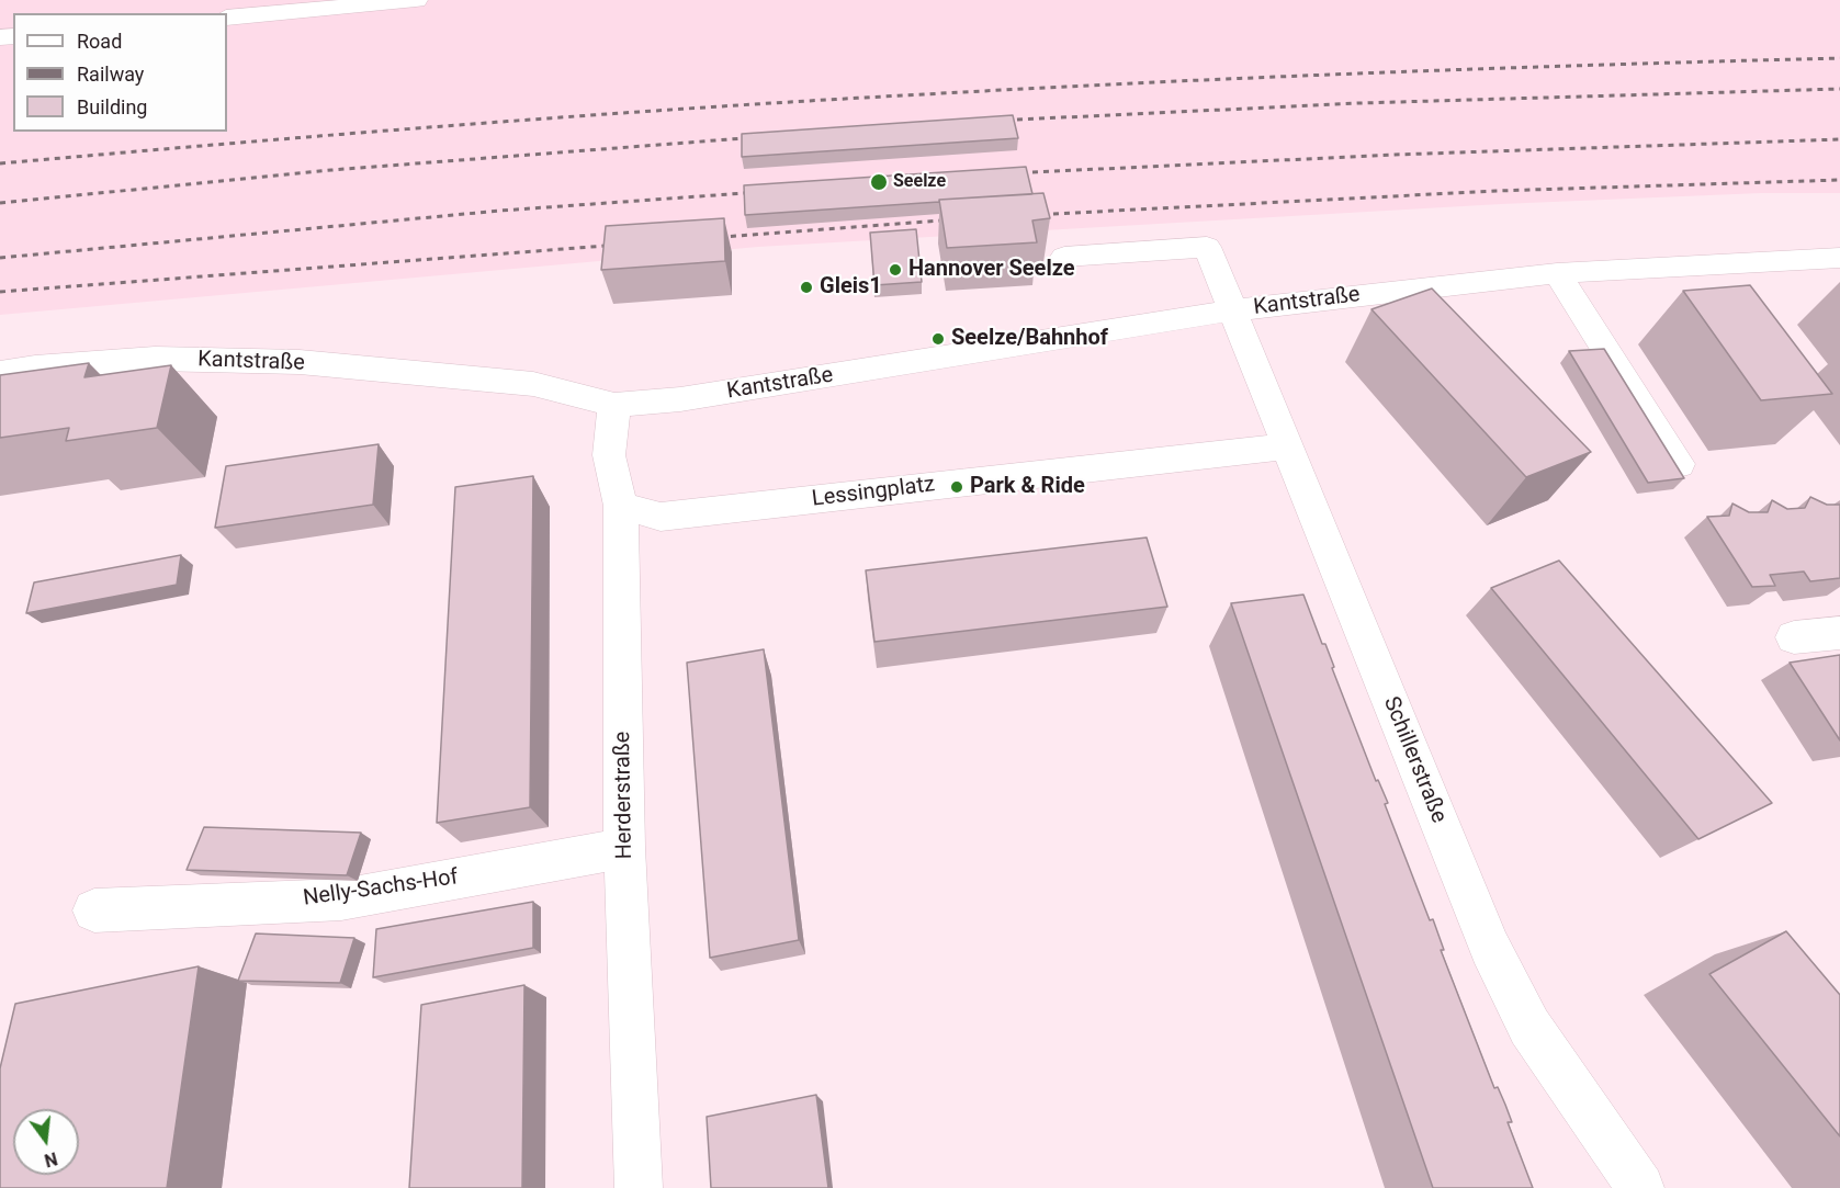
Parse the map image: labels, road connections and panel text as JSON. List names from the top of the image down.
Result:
{
  "streets": {
    "street": [
      "Kantstraße",
      "Lessingplatz",
      "Schillerstraße",
      "Herderstraße",
      "Nelly-Sachs-Hof"
    ]
  },
  "crossings": [
    ["Kantstraße", "Schillerstraße"],
    ["Kantstraße", "Herderstraße"],
    ["Lessingplatz", "Schillerstraße"],
    ["Lessingplatz", "Herderstraße"],
    ["Herderstraße", "Nelly-Sachs-Hof"]
  ],
  "places": [
    "Seelze",
    "Hannover Seelze",
    "Gleis1",
    "Seelze/Bahnhof",
    "Park & Ride"
  ],
  "legend": ["Road", "Railway", "Building"],
  "north": "bottom"
}
